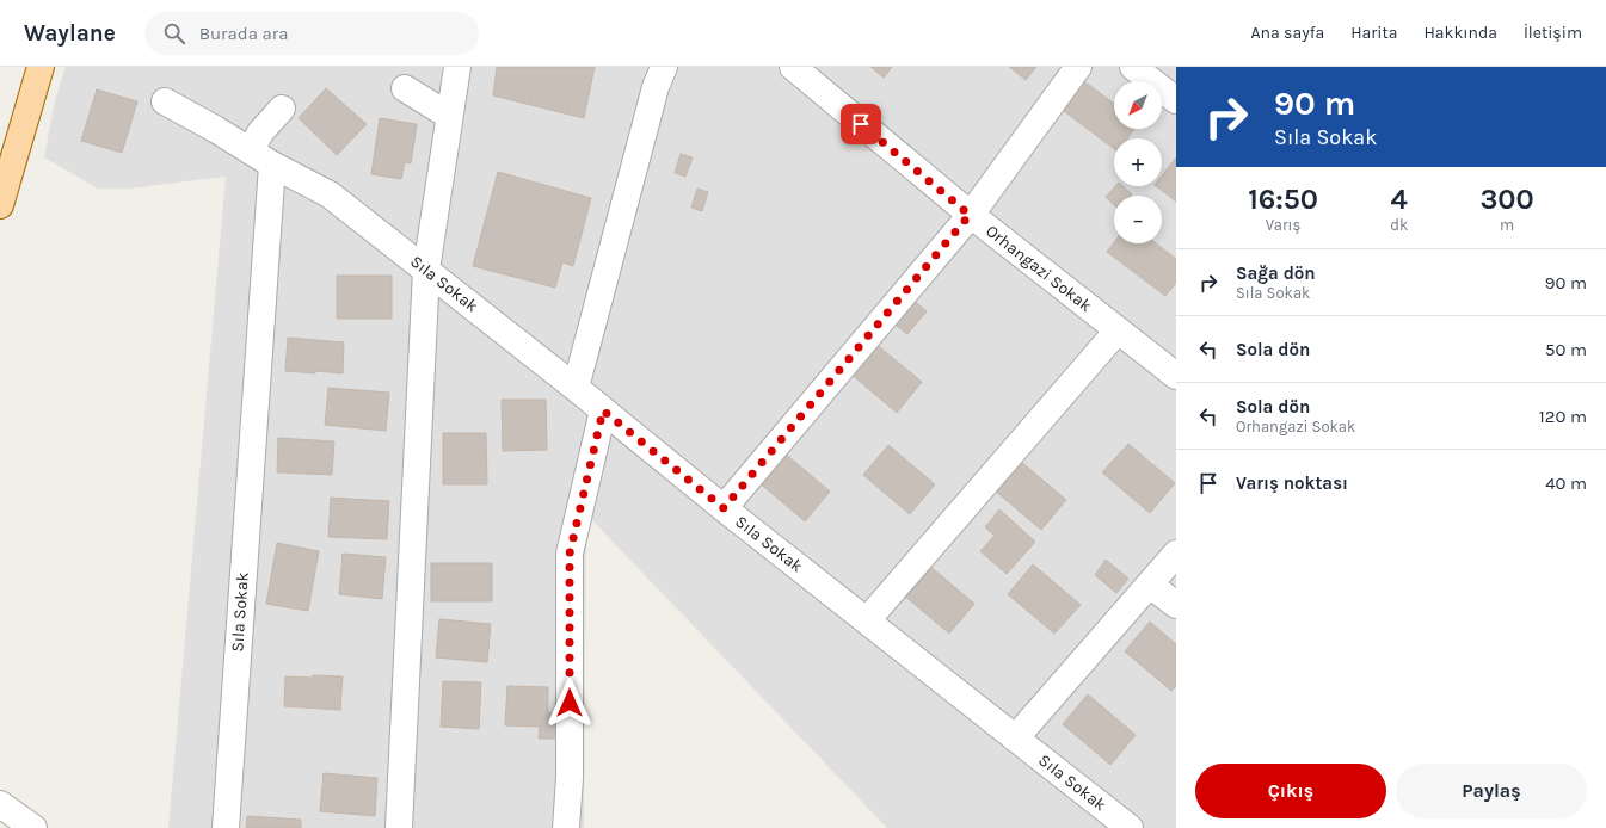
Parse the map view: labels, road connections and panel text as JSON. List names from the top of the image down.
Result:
{
  "streets": {
    "street": ["Orhangazi Sokak", "Sıla Sokak"]
  },
  "north": "bottom left",
  "page": {
    "header": "Waylane",
    "search": "Burada ara",
    "nav": [
      "Ana sayfa",
      "Harita",
      "Hakkında",
      "İletişim"
    ],
    "turn": ["90 m", "Sıla Sokak"],
    "map_buttons": ["+", "−"],
    "eta": [
      "16:50",
      "Varış",
      "4",
      "dk",
      "300",
      "m"
    ],
    "list": [
      {
        "name": "Sağa dön",
        "note": "Sıla Sokak",
        "value": "90 m"
      },
      {
        "name": "Sola dön",
        "value": "50 m"
      },
      {
        "name": "Sola dön",
        "note": "Orhangazi Sokak",
        "value": "120 m"
      },
      {
        "name": "Varış noktası",
        "value": "40 m"
      }
    ],
    "buttons": ["Çıkış", "Paylaş"]
  }
}
